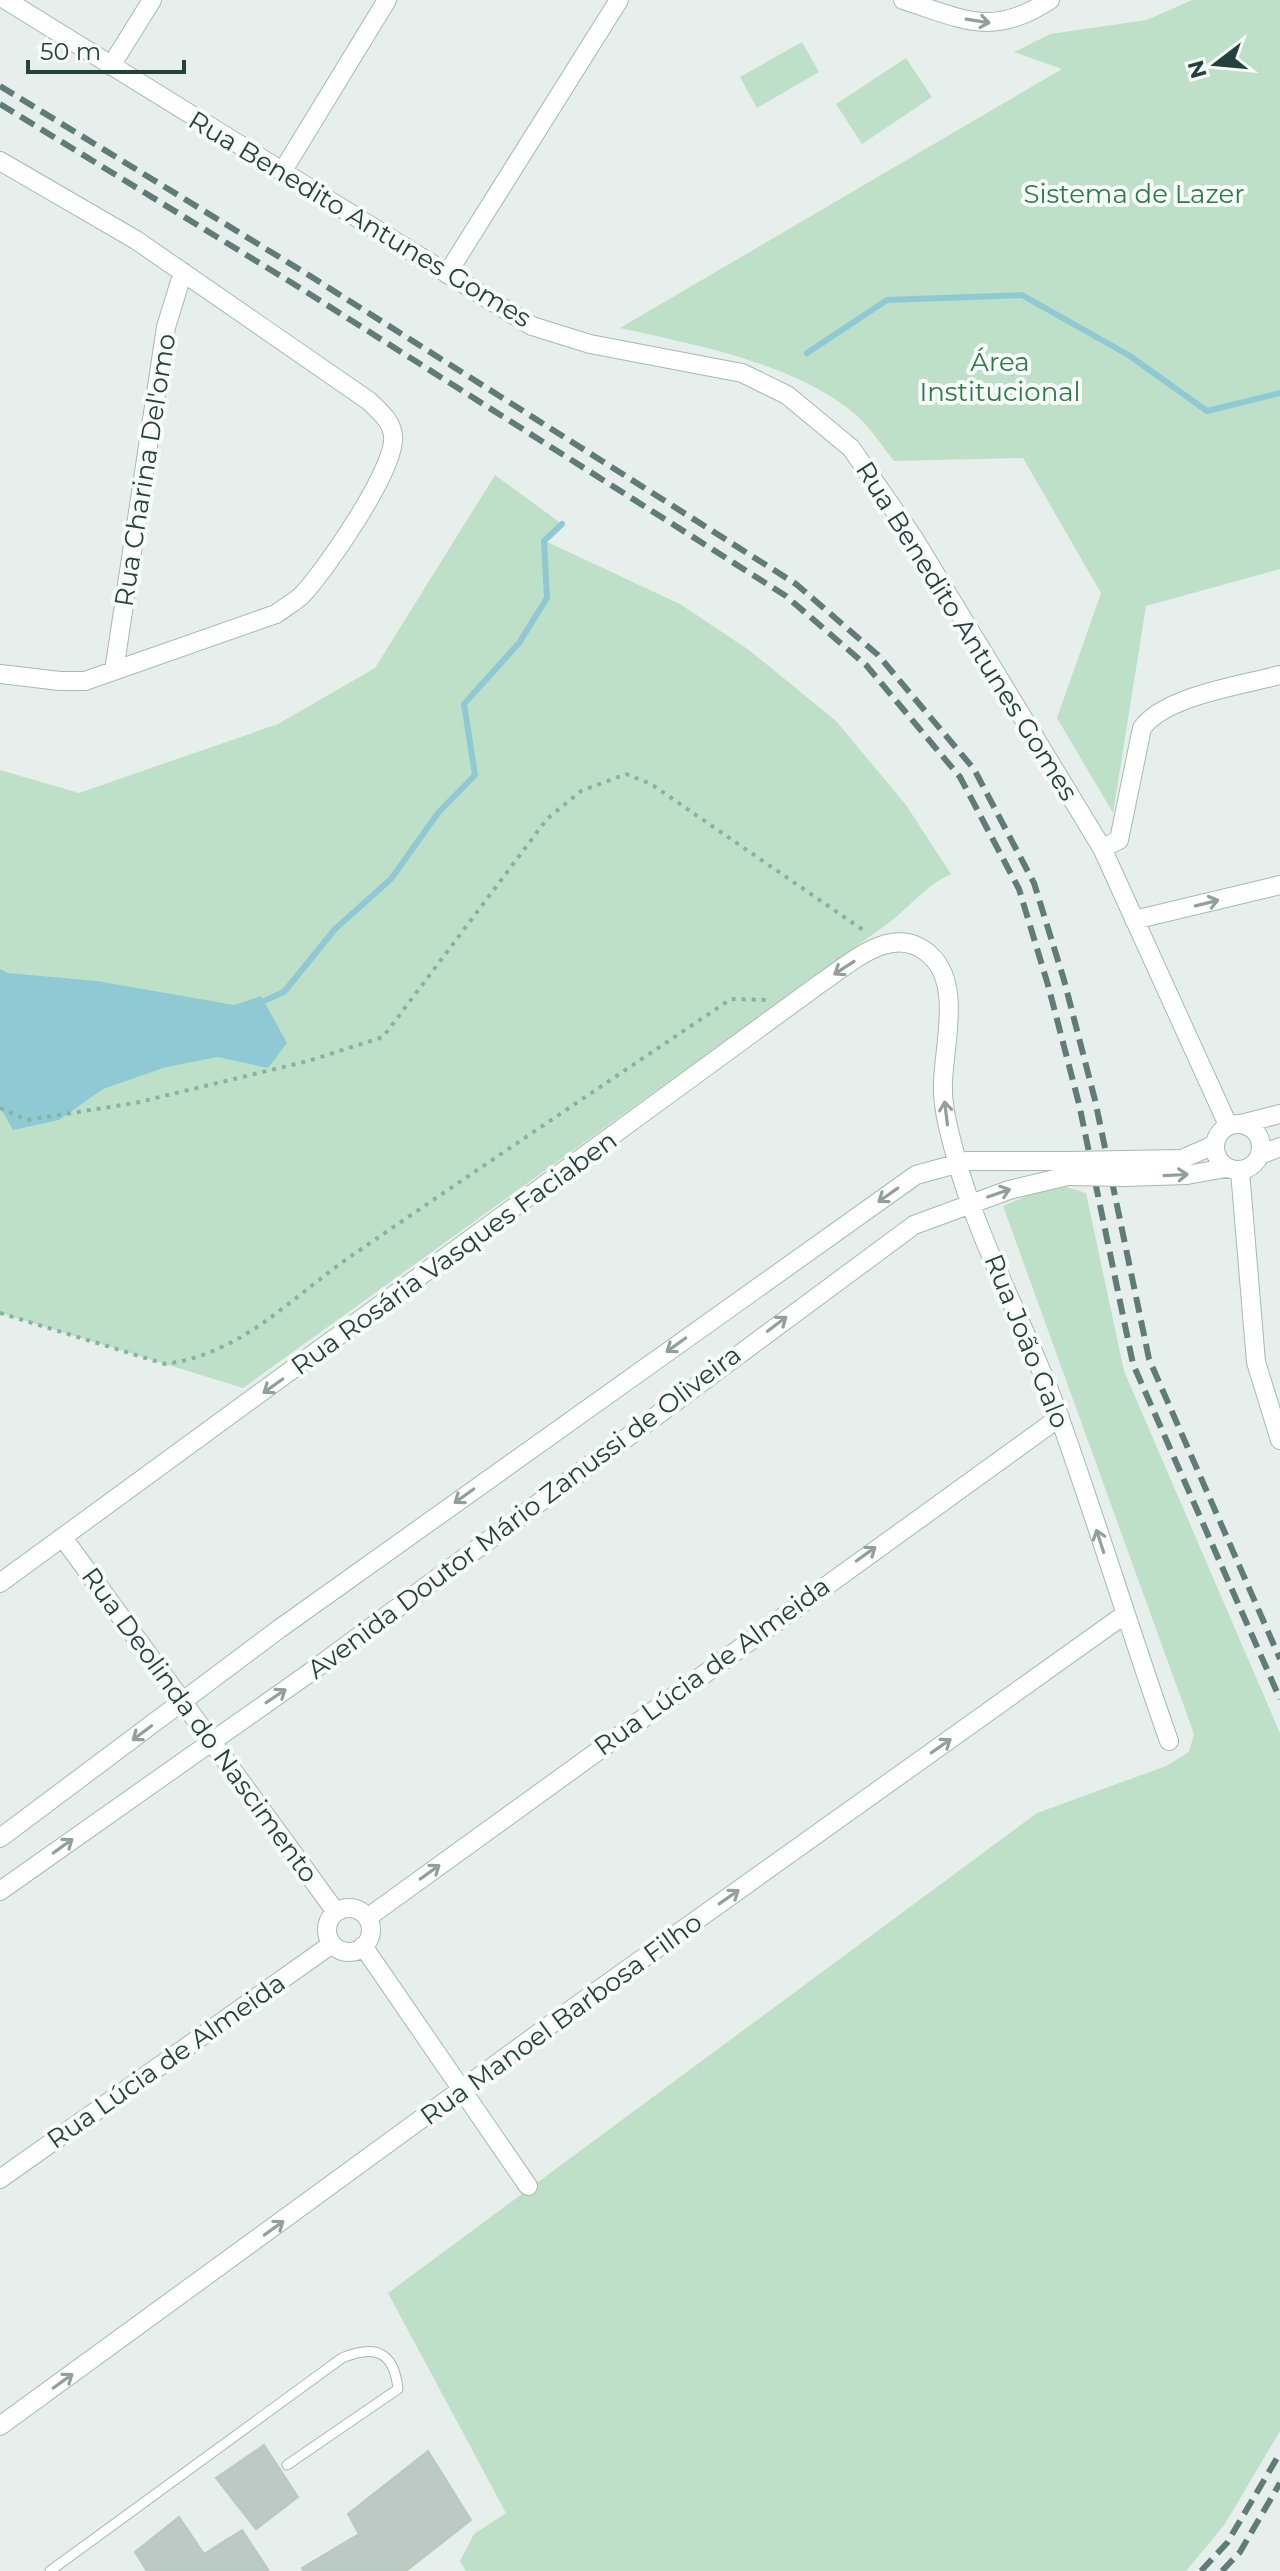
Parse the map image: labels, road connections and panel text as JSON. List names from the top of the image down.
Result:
{
  "streets": {
    "street": [
      "Rua Benedito Antunes Gomes",
      "Rua Charina Del'omo",
      "Rua Rosária Vasques Faciaben",
      "Rua João Galo",
      "Avenida Doutor Mário Zanussi de Oliveira",
      "Rua Lúcia de Almeida",
      "Rua Deolinda do Nascimento",
      "Rua Manoel Barbosa Filho"
    ]
  },
  "crossings": [
    ["Rua Rosária Vasques Faciaben", "Rua João Galo"],
    ["Rua Rosária Vasques Faciaben", "Rua Deolinda do Nascimento"],
    ["Rua João Galo", "Avenida Doutor Mário Zanussi de Oliveira"],
    ["Rua João Galo", "Rua Lúcia de Almeida"],
    ["Rua João Galo", "Rua Manoel Barbosa Filho"],
    ["Avenida Doutor Mário Zanussi de Oliveira", "Rua Deolinda do Nascimento"],
    ["Rua Lúcia de Almeida", "Rua Deolinda do Nascimento"]
  ],
  "one_way": [
    "Rua Rosária Vasques Faciaben",
    "Rua João Galo",
    "Rua Lúcia de Almeida",
    "Rua Manoel Barbosa Filho"
  ],
  "parks": ["Sistema de Lazer", "Área Institucional"],
  "scale_bar": "50 m",
  "north": "left"
}
